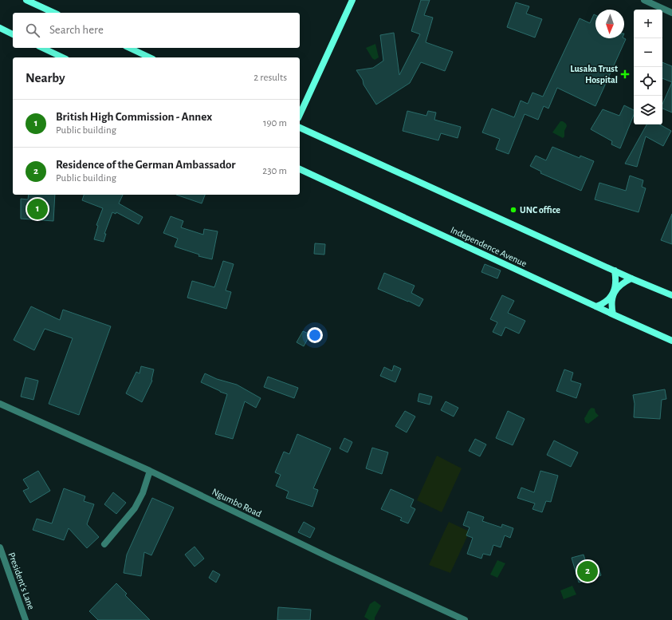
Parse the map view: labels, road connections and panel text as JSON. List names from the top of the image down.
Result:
{
  "streets": {
    "main road": ["Independence Avenue"],
    "street": ["Ngumbo Road", "President's Lane"]
  },
  "places": {
    "health": ["Lusaka Trust Hospital"],
    "other": ["UNC office"]
  },
  "north": "bottom",
  "page": {
    "map_buttons": ["+", "−"],
    "search": "Search here",
    "heading": ["Nearby", "2 results"],
    "list": [
      {
        "mark": "1",
        "name": "British High Commission - Annex",
        "note": "Public building",
        "value": "190 m"
      },
      {
        "mark": "2",
        "name": "Residence of the German Ambassador",
        "note": "Public building",
        "value": "230 m"
      }
    ],
    "pins": ["1", "2"]
  }
}
